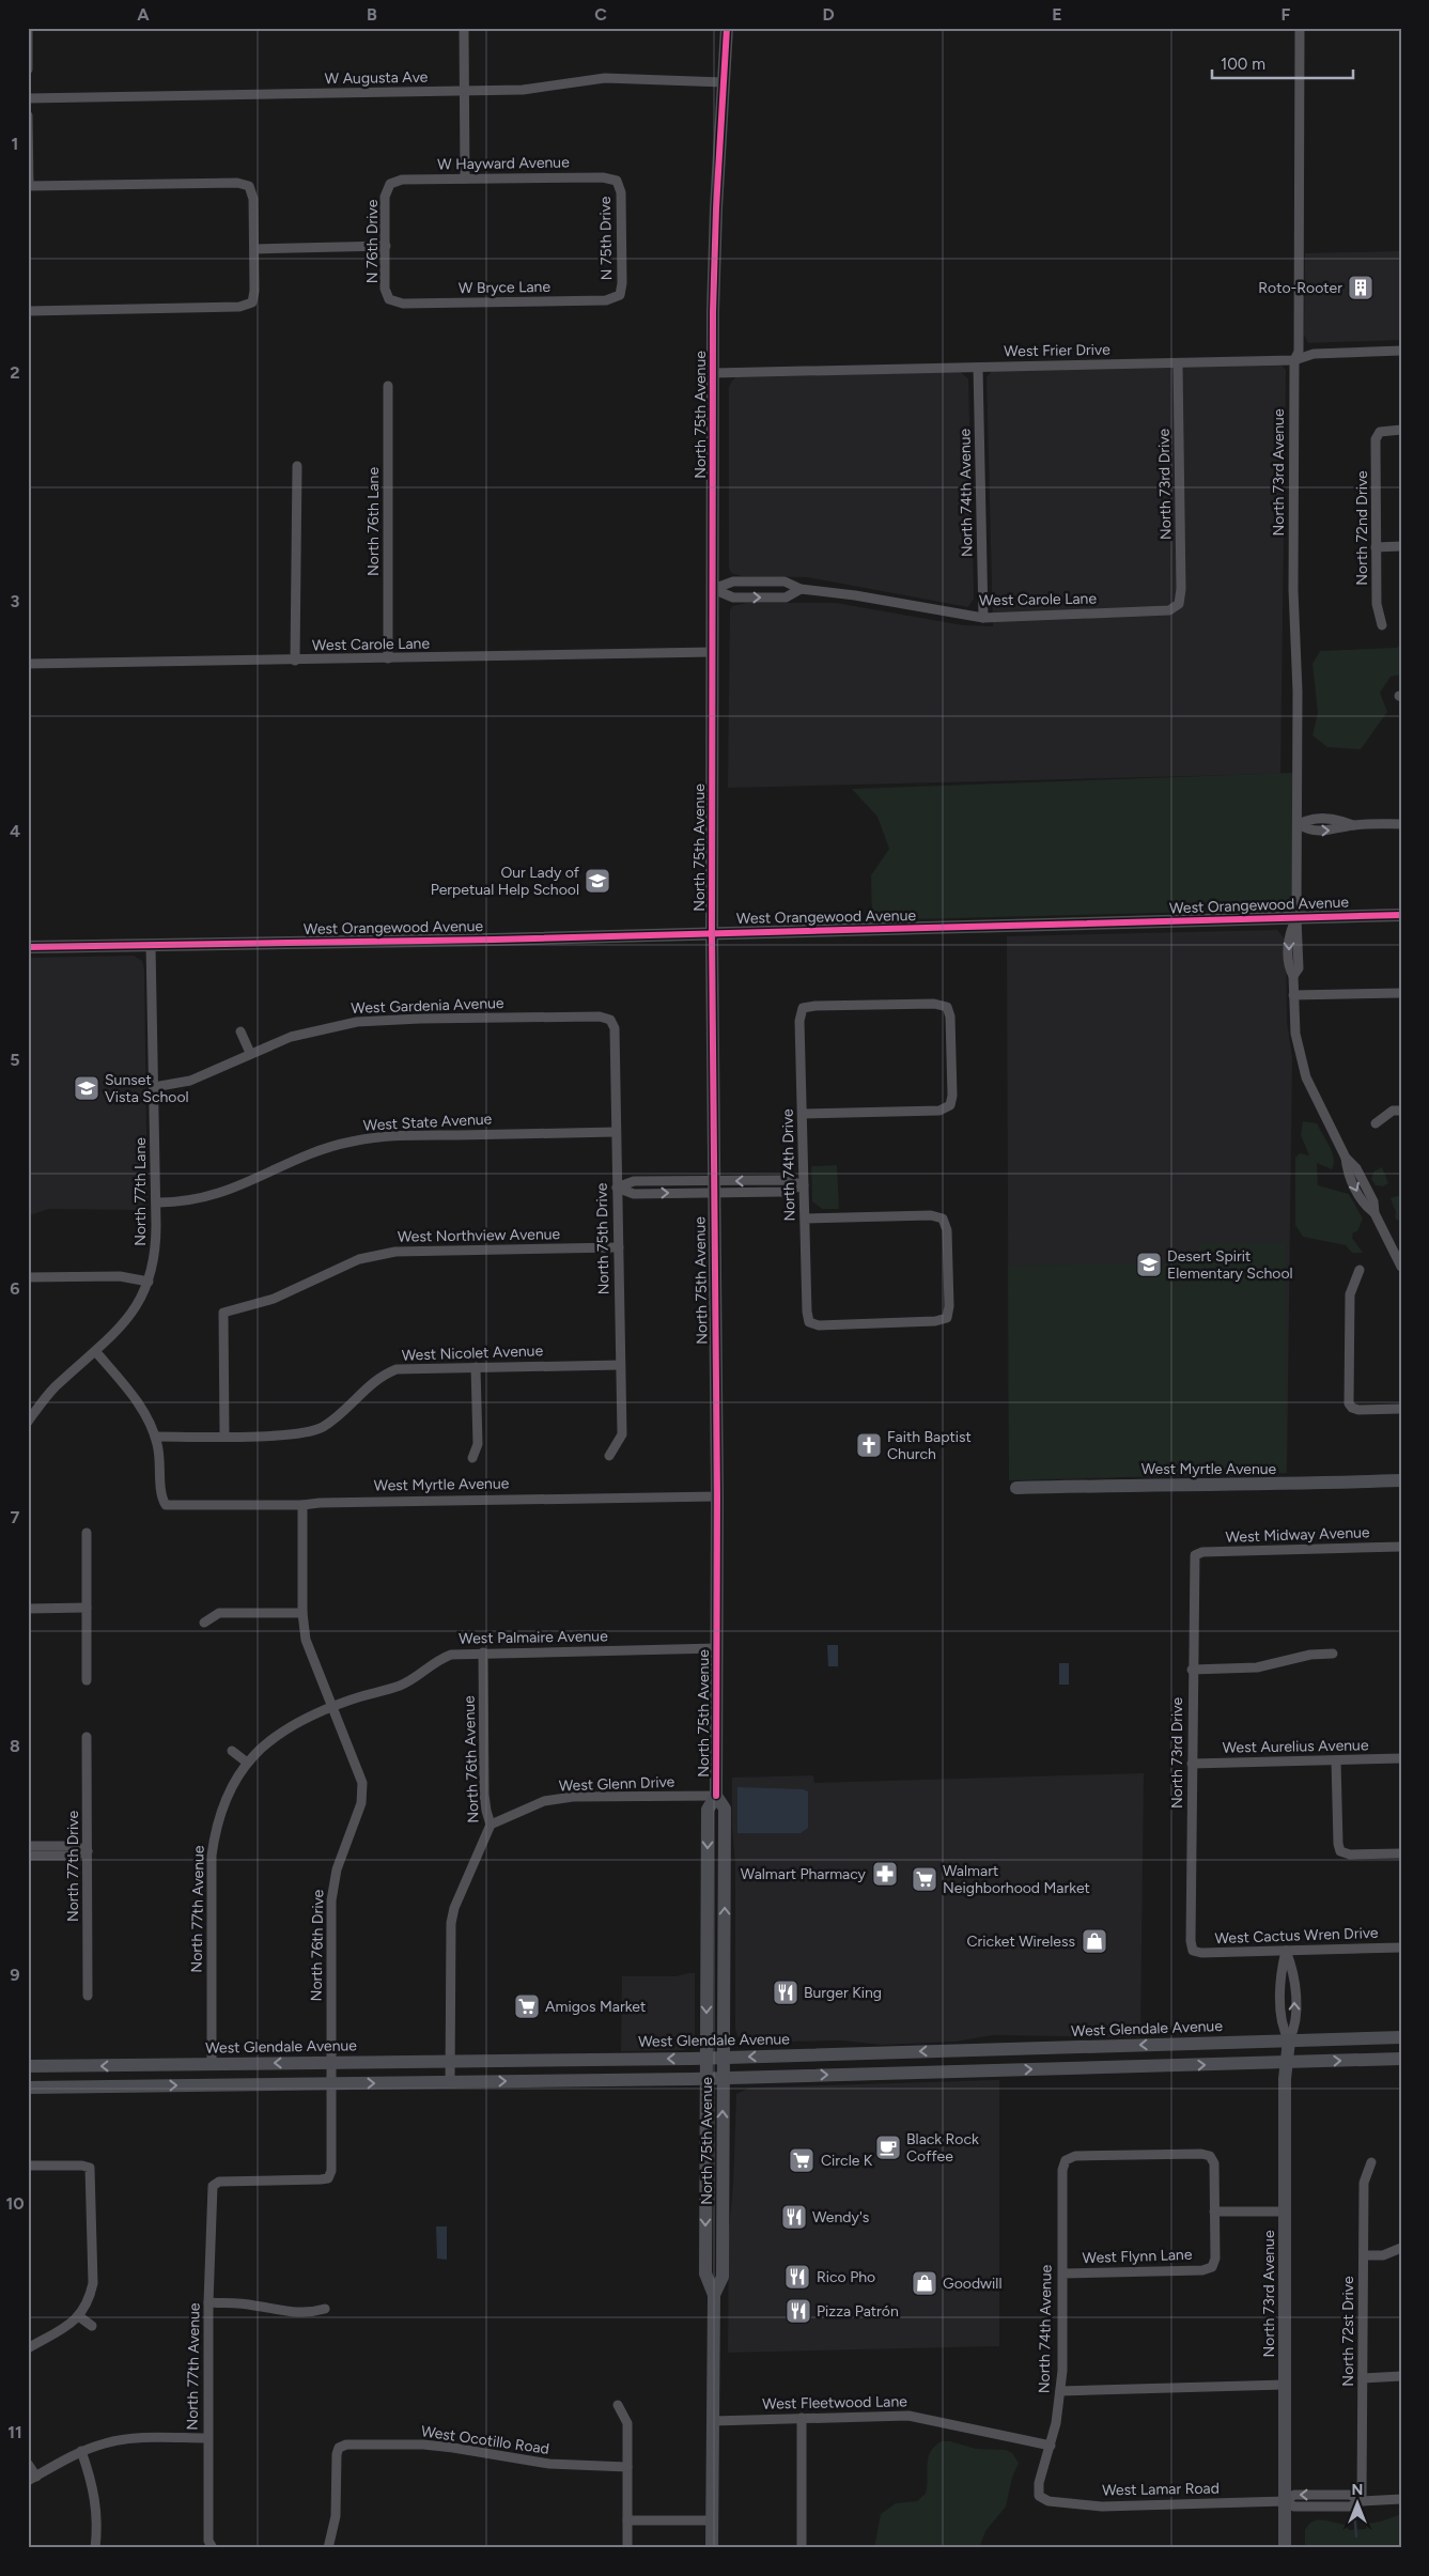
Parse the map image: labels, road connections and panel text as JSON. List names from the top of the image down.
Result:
{
  "streets": {
    "main road": [
      "North 75th Avenue",
      "North 73rd Avenue",
      "West Orangewood Avenue",
      "West Myrtle Avenue",
      "West Glendale Avenue"
    ],
    "street": [
      "W Augusta Ave",
      "W Hayward Avenue",
      "N 75th Drive",
      "N 76th Drive",
      "W Bryce Lane",
      "West Frier Drive",
      "North 73rd Drive",
      "North 74th Avenue",
      "North 76th Lane",
      "North 72nd Drive",
      "West Carole Lane",
      "West Gardenia Avenue",
      "West State Avenue",
      "North 74th Drive",
      "North 77th Lane",
      "West Northview Avenue",
      "North 75th Drive",
      "West Nicolet Avenue",
      "West Midway Avenue",
      "West Palmaire Avenue",
      "West Aurelius Avenue",
      "North 76th Avenue",
      "West Glenn Drive",
      "North 77th Drive",
      "North 77th Avenue",
      "West Cactus Wren Drive",
      "North 76th Drive",
      "West Flynn Lane",
      "North 72st Drive",
      "West Fleetwood Lane",
      "West Ocotillo Road",
      "West Lamar Road"
    ]
  },
  "crossings": [
    ["W Augusta Ave", "North 75th Avenue"],
    ["W Hayward Avenue", "N 75th Drive"],
    ["W Hayward Avenue", "N 76th Drive"],
    ["N 75th Drive", "W Bryce Lane"],
    ["N 76th Drive", "W Bryce Lane"],
    ["West Frier Drive", "North 75th Avenue"],
    ["West Frier Drive", "North 73rd Avenue"],
    ["West Frier Drive", "North 73rd Drive"],
    ["West Frier Drive", "North 74th Avenue"],
    ["North 75th Avenue", "West Carole Lane"],
    ["North 75th Avenue", "West Orangewood Avenue"],
    ["North 75th Avenue", "West Myrtle Avenue"],
    ["North 75th Avenue", "West Palmaire Avenue"],
    ["North 75th Avenue", "West Glenn Drive"],
    ["North 75th Avenue", "West Glendale Avenue"],
    ["North 75th Avenue", "West Fleetwood Lane"],
    ["North 73rd Avenue", "West Orangewood Avenue"],
    ["North 73rd Avenue", "West Cactus Wren Drive"],
    ["North 73rd Avenue", "West Glendale Avenue"],
    ["North 73rd Avenue", "West Lamar Road"],
    ["North 73rd Drive", "West Carole Lane"],
    ["North 73rd Drive", "West Midway Avenue"],
    ["North 73rd Drive", "West Aurelius Avenue"],
    ["North 73rd Drive", "West Cactus Wren Drive"],
    ["North 74th Avenue", "West Carole Lane"],
    ["North 74th Avenue", "West Flynn Lane"],
    ["North 74th Avenue", "West Fleetwood Lane"],
    ["North 74th Avenue", "West Lamar Road"],
    ["North 76th Lane", "West Carole Lane"],
    ["West Orangewood Avenue", "North 77th Lane"],
    ["West Gardenia Avenue", "North 77th Lane"],
    ["West Gardenia Avenue", "North 75th Drive"],
    ["West State Avenue", "North 77th Lane"],
    ["West State Avenue", "North 75th Drive"],
    ["West Northview Avenue", "North 75th Drive"],
    ["West Northview Avenue", "West Nicolet Avenue"],
    ["North 75th Drive", "West Nicolet Avenue"],
    ["West Nicolet Avenue", "West Myrtle Avenue"],
    ["West Myrtle Avenue", "North 76th Drive"],
    ["West Palmaire Avenue", "North 76th Avenue"],
    ["West Palmaire Avenue", "North 77th Avenue"],
    ["West Palmaire Avenue", "North 76th Drive"],
    ["North 76th Avenue", "West Glenn Drive"],
    ["North 76th Avenue", "West Glendale Avenue"],
    ["North 77th Avenue", "North 76th Drive"],
    ["North 77th Avenue", "West Glendale Avenue"],
    ["North 76th Drive", "West Glendale Avenue"],
    ["North 72st Drive", "West Lamar Road"]
  ],
  "places": {
    "building": ["Roto-Rooter"],
    "school or university": ["Our Lady of Perpetual Help School", "Sunset Vista School", "Desert Spirit Elementary School"],
    "church": ["Faith Baptist Church"],
    "pharmacy": ["Walmart Pharmacy"],
    "supermarket": ["Walmart Neighborhood Market", "Amigos Market", "Circle K"],
    "shop": ["Cricket Wireless", "Goodwill"],
    "restaurant": [
      "Burger King",
      "Wendy's",
      "Rico Pho",
      "Pizza Patrón"
    ],
    "cafe": ["Black Rock Coffee"]
  },
  "scale_bar": "100 m",
  "north": "top",
  "grid": {
    "columns": [
      "A",
      "B",
      "C",
      "D",
      "E",
      "F"
    ],
    "rows": [
      "1",
      "2",
      "3",
      "4",
      "5",
      "6",
      "7",
      "8",
      "9",
      "10",
      "11"
    ]
  }
}
